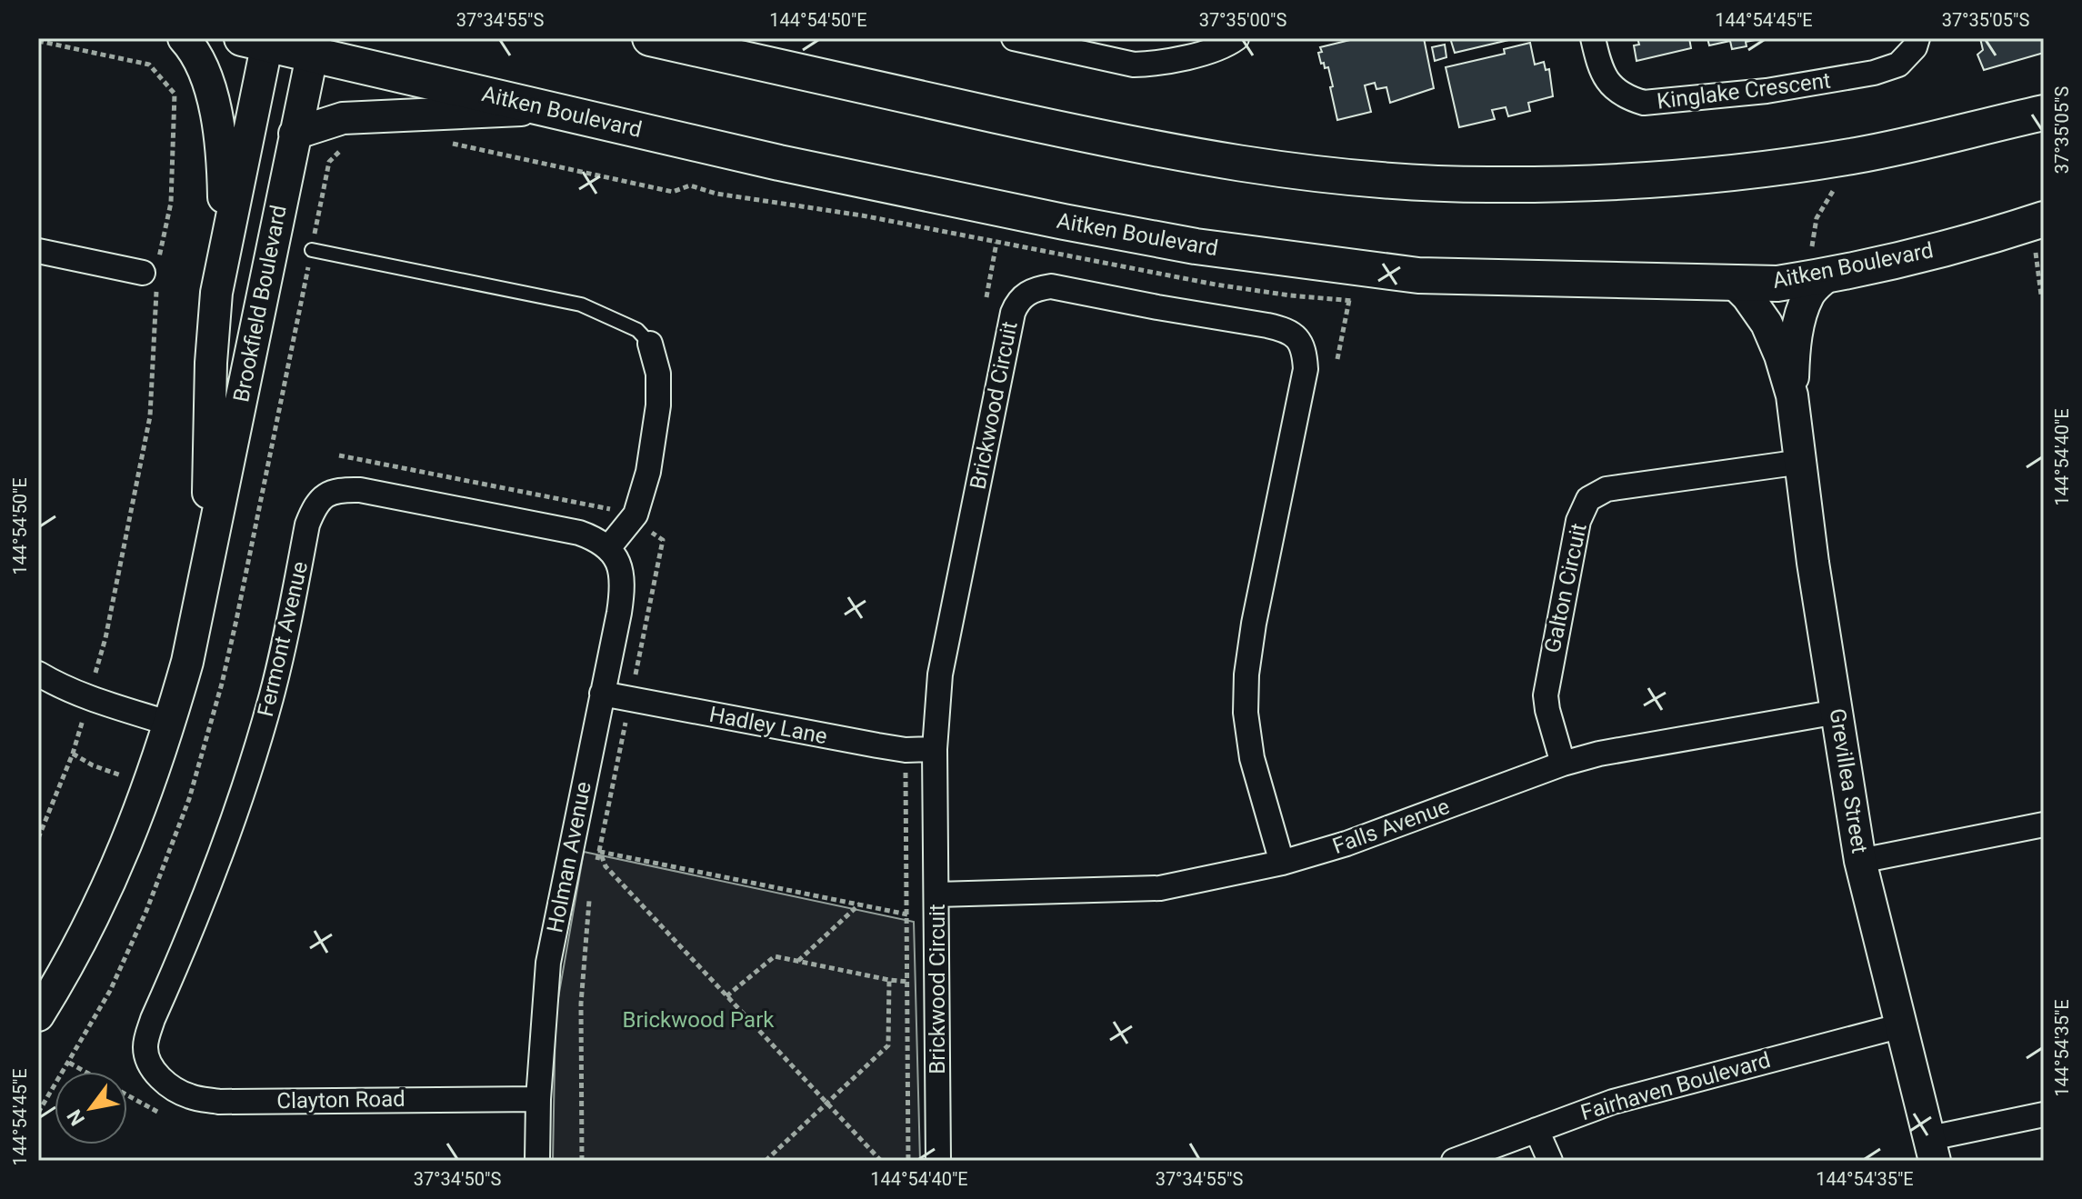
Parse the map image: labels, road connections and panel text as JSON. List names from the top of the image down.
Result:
{
  "streets": {
    "main road": ["Aitken Boulevard"],
    "street": [
      "Kinglake Crescent",
      "Brookfield Boulevard",
      "Brickwood Circuit",
      "Galton Circuit",
      "Fermont Avenue",
      "Hadley Lane",
      "Grevillea Street",
      "Falls Avenue",
      "Holman Avenue",
      "Fairhaven Boulevard",
      "Clayton Road"
    ]
  },
  "crossings": [
    ["Aitken Boulevard", "Brookfield Boulevard"],
    ["Brickwood Circuit", "Hadley Lane"],
    ["Brickwood Circuit", "Falls Avenue"],
    ["Galton Circuit", "Grevillea Street"],
    ["Galton Circuit", "Falls Avenue"],
    ["Fermont Avenue", "Holman Avenue"],
    ["Fermont Avenue", "Clayton Road"],
    ["Hadley Lane", "Holman Avenue"],
    ["Grevillea Street", "Falls Avenue"],
    ["Grevillea Street", "Fairhaven Boulevard"],
    ["Holman Avenue", "Clayton Road"]
  ],
  "parks": ["Brickwood Park"],
  "north": "bottom left",
  "coordinates": [
    "37°34'55\"S",
    "144°54'50\"E",
    "37°35'00\"S",
    "144°54'45\"E",
    "37°35'05\"S",
    "144°54'40\"E",
    "144°54'35\"E",
    "37°34'50\"S"
  ]
}
